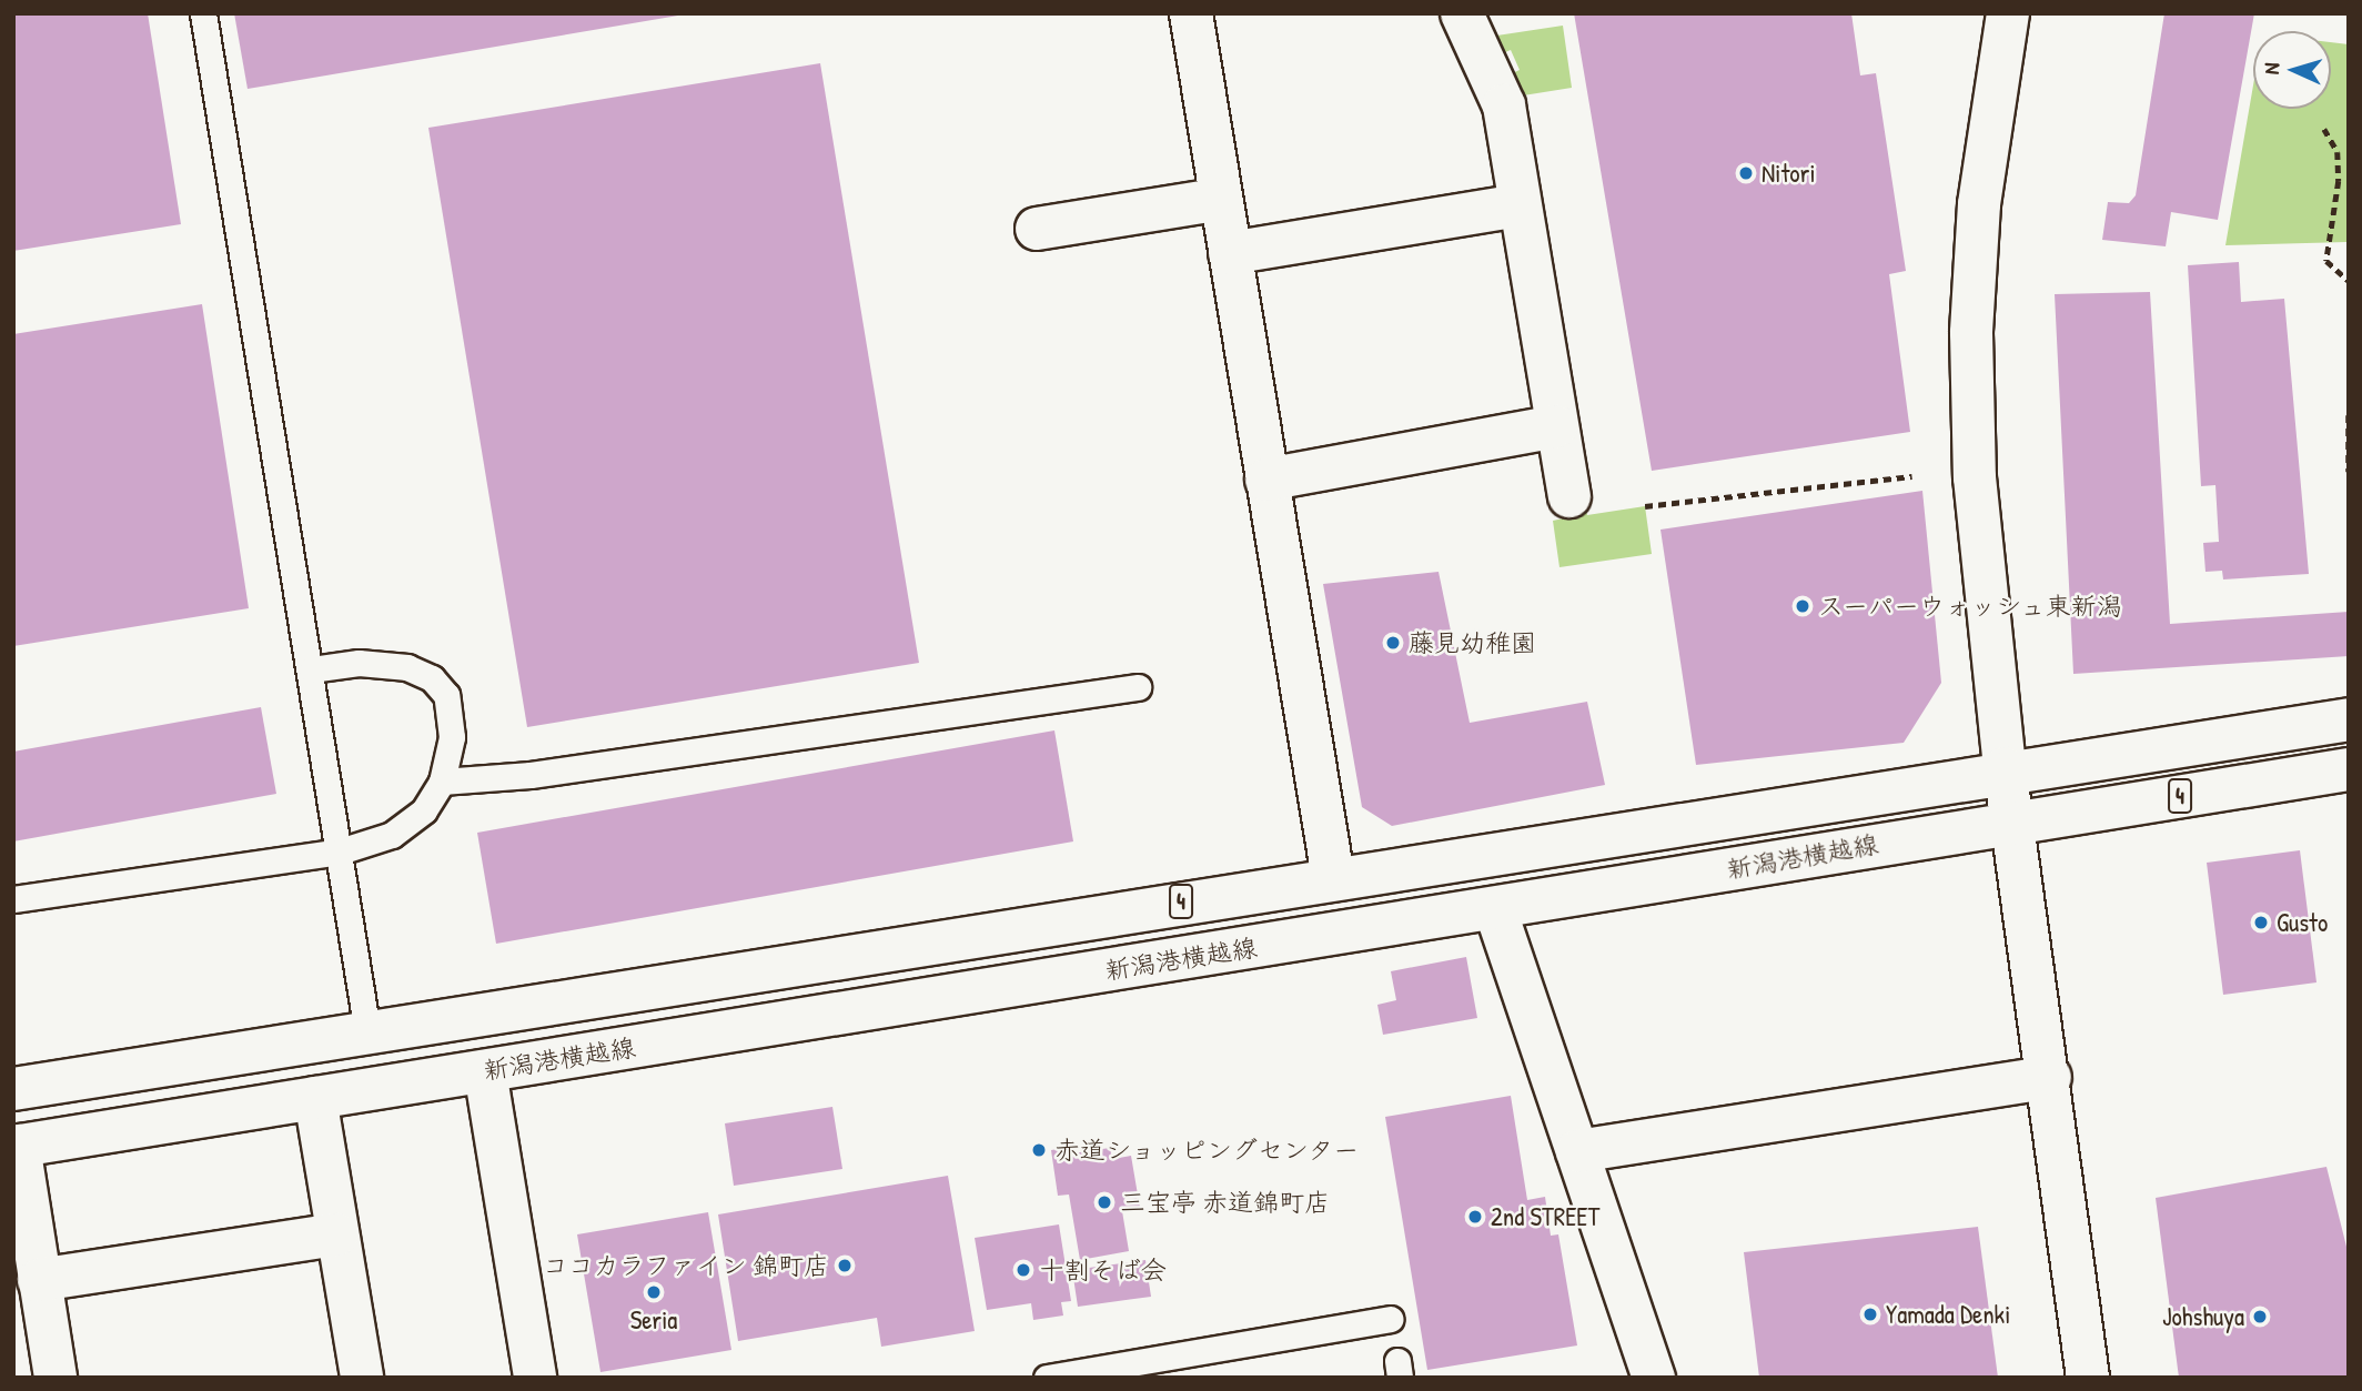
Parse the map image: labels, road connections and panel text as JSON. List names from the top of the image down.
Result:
{
  "streets": {
    "street": ["4", "新潟港横越線"]
  },
  "places": [
    "Nitori",
    "スーパーウォッシュ東新潟",
    "藤見幼稚園",
    "Gusto",
    "赤道ショッピングセンター",
    "三宝亭 赤道錦町店",
    "2nd STREET",
    "ココカラファイン 錦町店",
    "十割そば会",
    "Seria",
    "Yamada Denki",
    "Johshuya"
  ],
  "north": "left"
}
